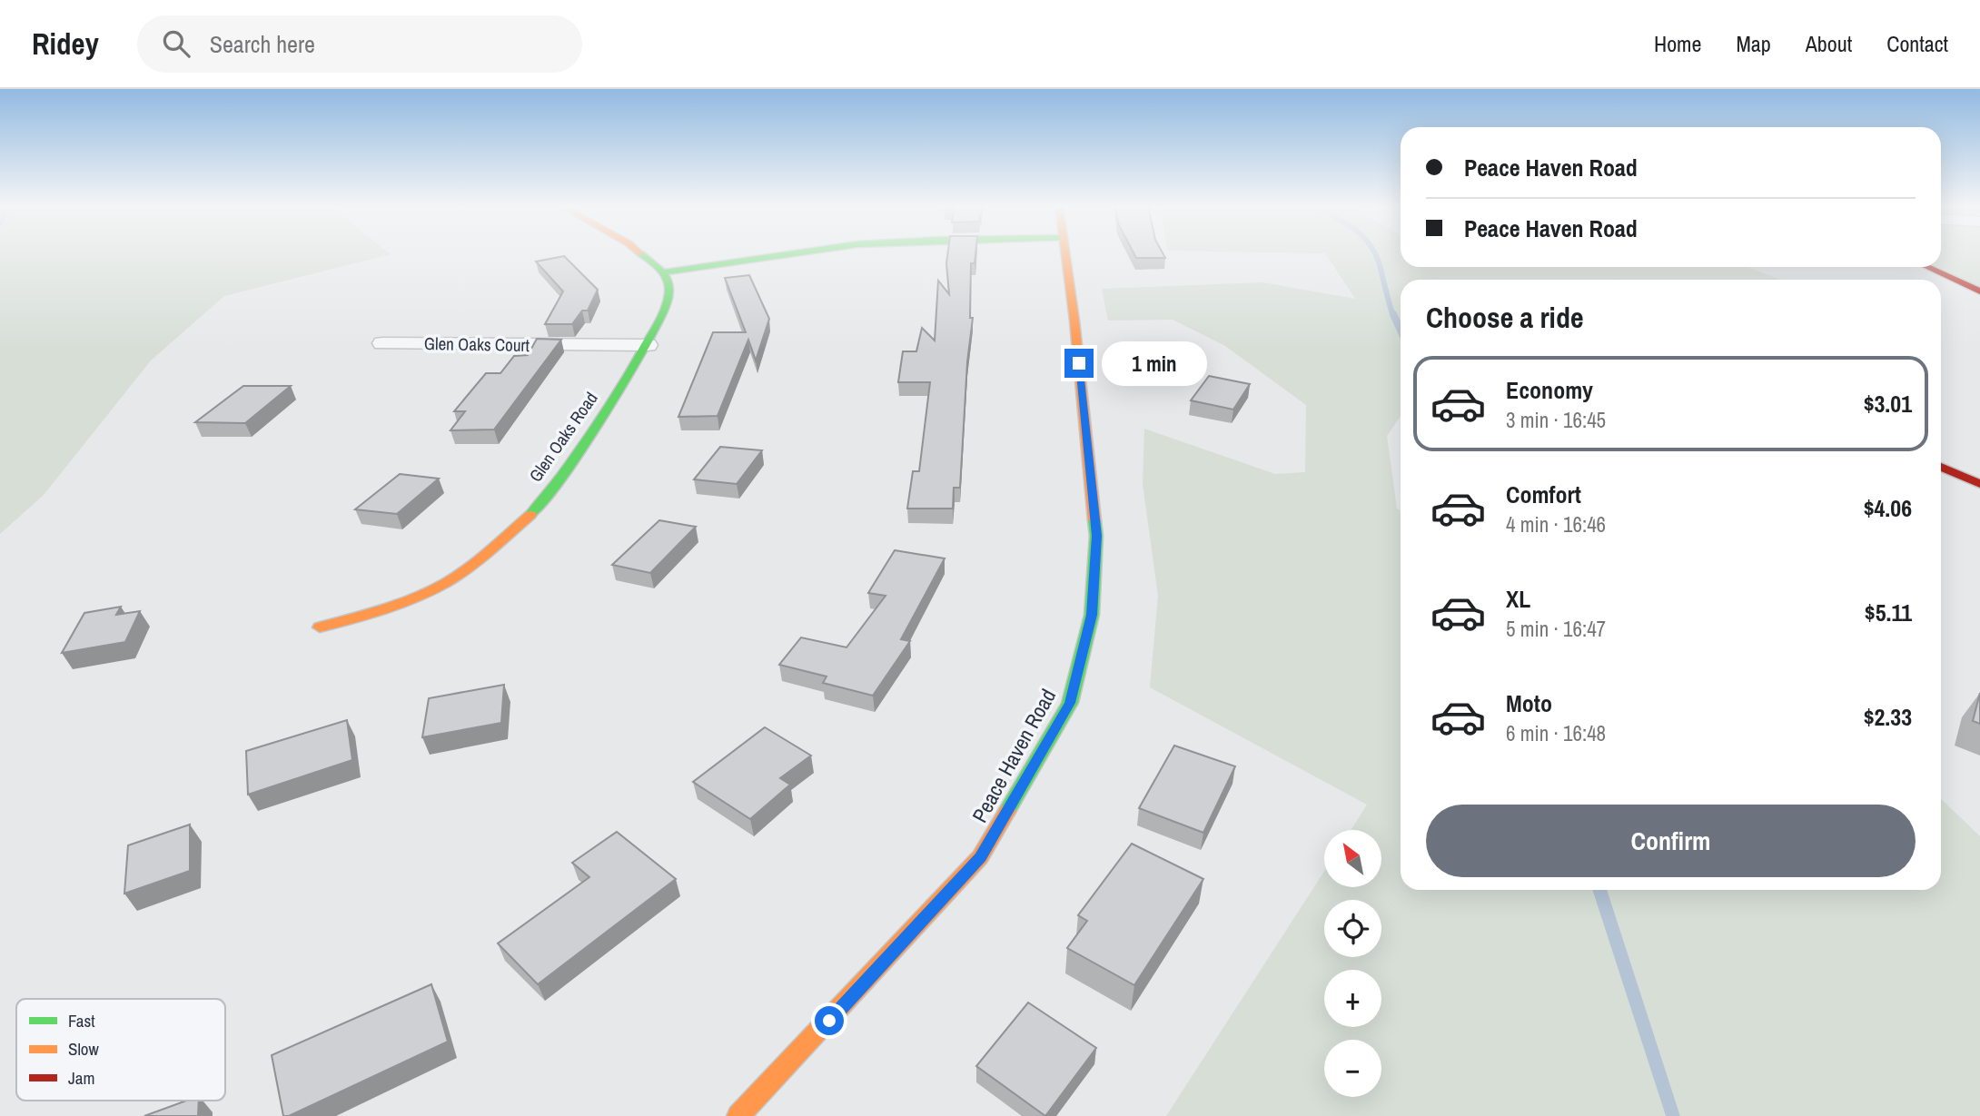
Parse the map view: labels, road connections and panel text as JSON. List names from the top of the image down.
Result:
{
  "streets": {
    "street": ["Glen Oaks Court", "Glen Oaks Road", "Peace Haven Road"]
  },
  "crossings": [
    ["Glen Oaks Court", "Glen Oaks Road"]
  ],
  "legend": ["Fast", "Slow", "Jam"],
  "north": "top left",
  "page": {
    "header": "Ridey",
    "search": "Search here",
    "nav": [
      "Home",
      "Map",
      "About",
      "Contact"
    ],
    "banner": ["Peace Haven Road", "Peace Haven Road"],
    "heading": "Choose a ride",
    "bubble": "1 min",
    "list": [
      {
        "name": "Economy",
        "note": "3 min · 16:45",
        "value": "$3.01"
      },
      {
        "name": "Comfort",
        "note": "4 min · 16:46",
        "value": "$4.06"
      },
      {
        "name": "XL",
        "note": "5 min · 16:47",
        "value": "$5.11"
      },
      {
        "name": "Moto",
        "note": "6 min · 16:48",
        "value": "$2.33"
      }
    ],
    "buttons": "Confirm",
    "map_buttons": ["+", "−"]
  }
}
